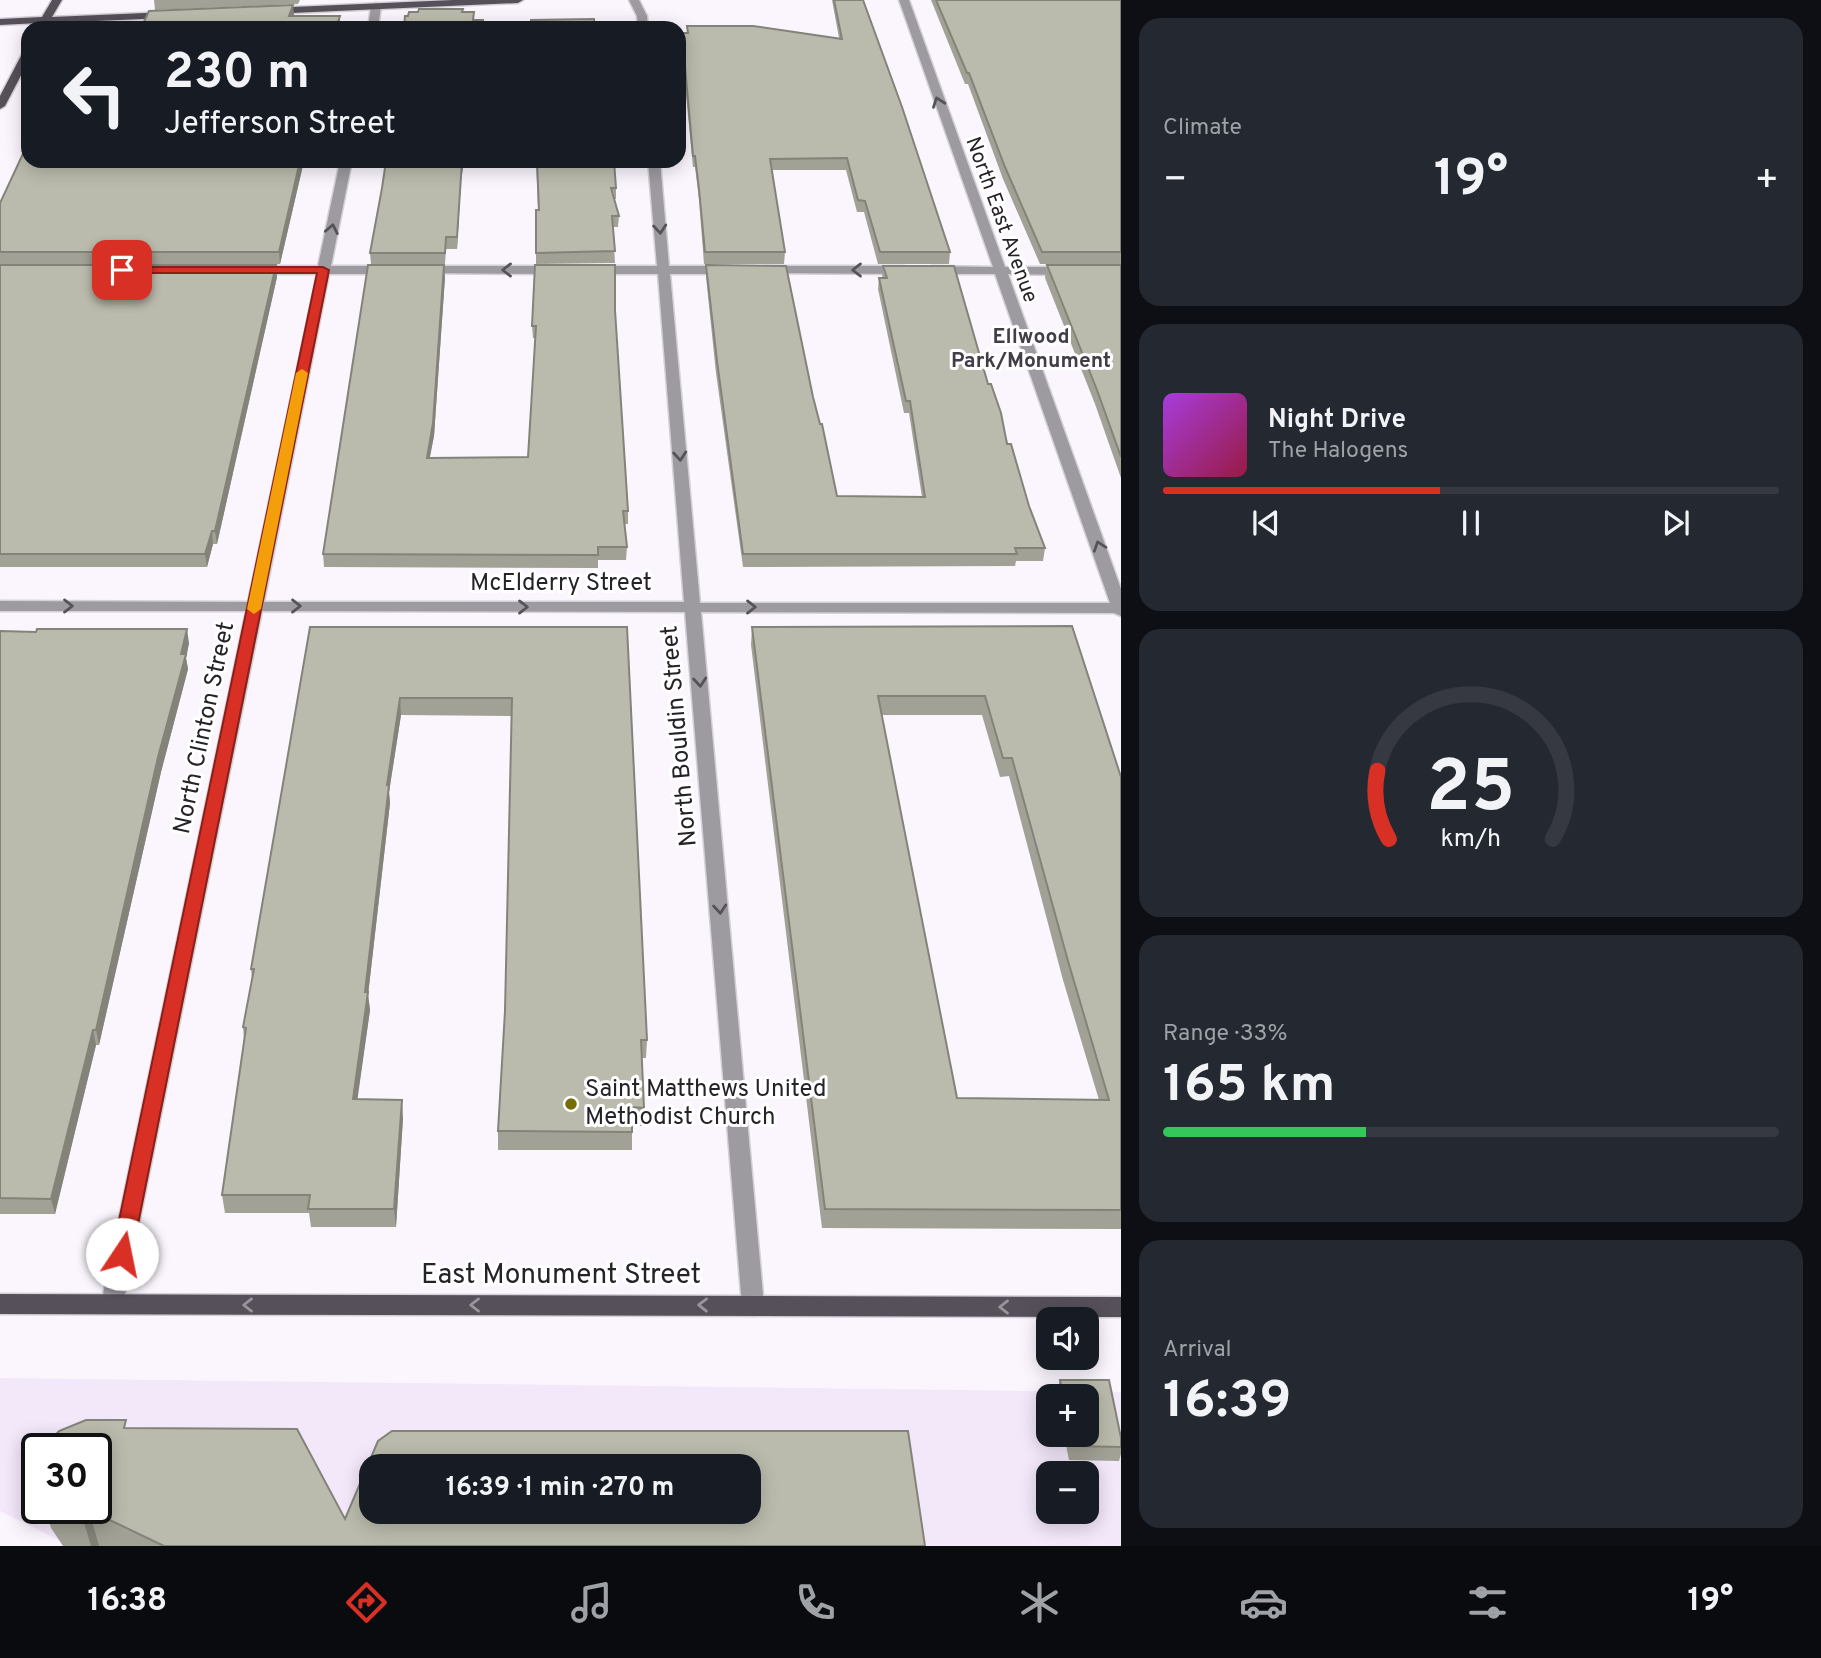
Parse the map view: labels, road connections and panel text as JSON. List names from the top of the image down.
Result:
{
  "streets": {
    "main road": ["East Monument Street"],
    "street": [
      "North East Avenue",
      "McElderry Street",
      "North Clinton Street",
      "North Bouldin Street"
    ]
  },
  "crossings": [
    ["North East Avenue", "McElderry Street"],
    ["McElderry Street", "North Clinton Street"],
    ["McElderry Street", "North Bouldin Street"],
    ["North Clinton Street", "East Monument Street"],
    ["North Bouldin Street", "East Monument Street"]
  ],
  "one_way": [
    "North East Avenue",
    "McElderry Street",
    "North Bouldin Street",
    "East Monument Street"
  ],
  "districts": ["Ellwood Park/Monument"],
  "places": ["Saint Matthews United Methodist Church"],
  "page": {
    "tile": [
      "Climate",
      ["Range · 33%", "165 km"],
      ["Arrival", "16:39"]
    ],
    "turn": ["230 m", "Jefferson Street"],
    "heat": ["−", "19°", "+"],
    "song": ["Night Drive", "The Halogens"],
    "map_buttons": ["+", "−"],
    "limit": "30",
    "trip": "16:39 · 1 min · 270 m",
    "tabs": ["16:38", "19°"],
    "gauge": ["25", "km/h"]
  }
}
